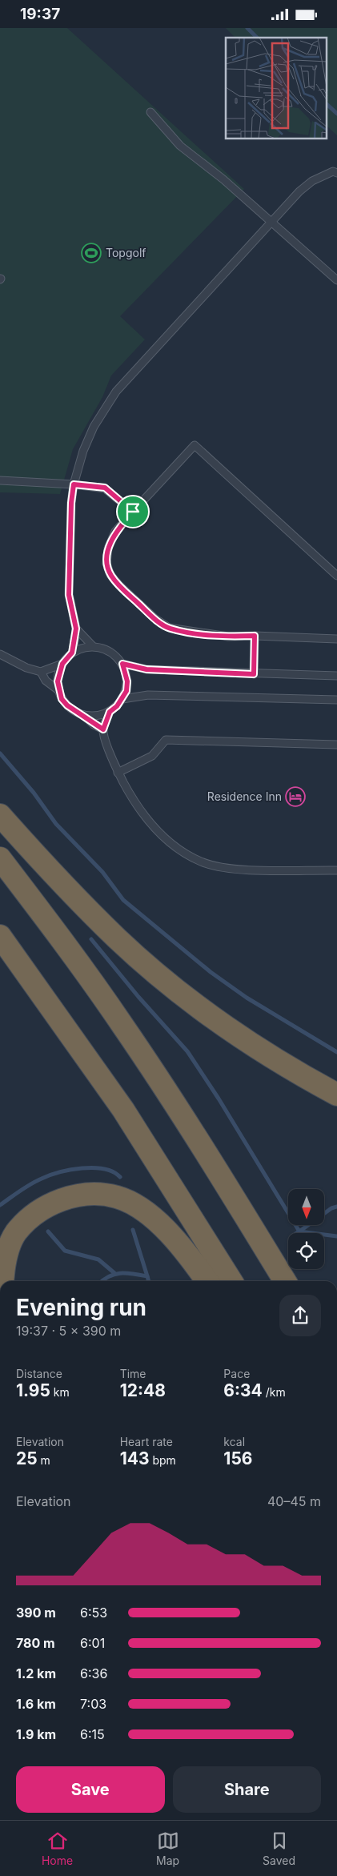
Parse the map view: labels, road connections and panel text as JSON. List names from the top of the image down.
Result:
{
  "places": {
    "sports": ["Topgolf"],
    "hotel": ["Residence Inn"]
  },
  "north": "bottom",
  "page": {
    "status": "19:37",
    "heading": ["Evening run", "19:37 · 5 × 390 m"],
    "stats": [
      ["Distance", "1.95 km"],
      ["Time", "12:48"],
      ["Pace", "6:34 /km"],
      ["Elevation", "25 m"],
      ["Heart rate", "143 bpm"],
      ["kcal", "156"]
    ],
    "chart": ["Elevation", "40–45 m"],
    "list": [
      {
        "name": "390 m",
        "note": "6:53"
      },
      {
        "name": "780 m",
        "note": "6:01"
      },
      {
        "name": "1.2 km",
        "note": "6:36"
      },
      {
        "name": "1.6 km",
        "note": "7:03"
      },
      {
        "name": "1.9 km",
        "note": "6:15"
      }
    ],
    "buttons": ["Save", "Share"],
    "tabs": ["Home", "Map", "Saved"]
  }
}
